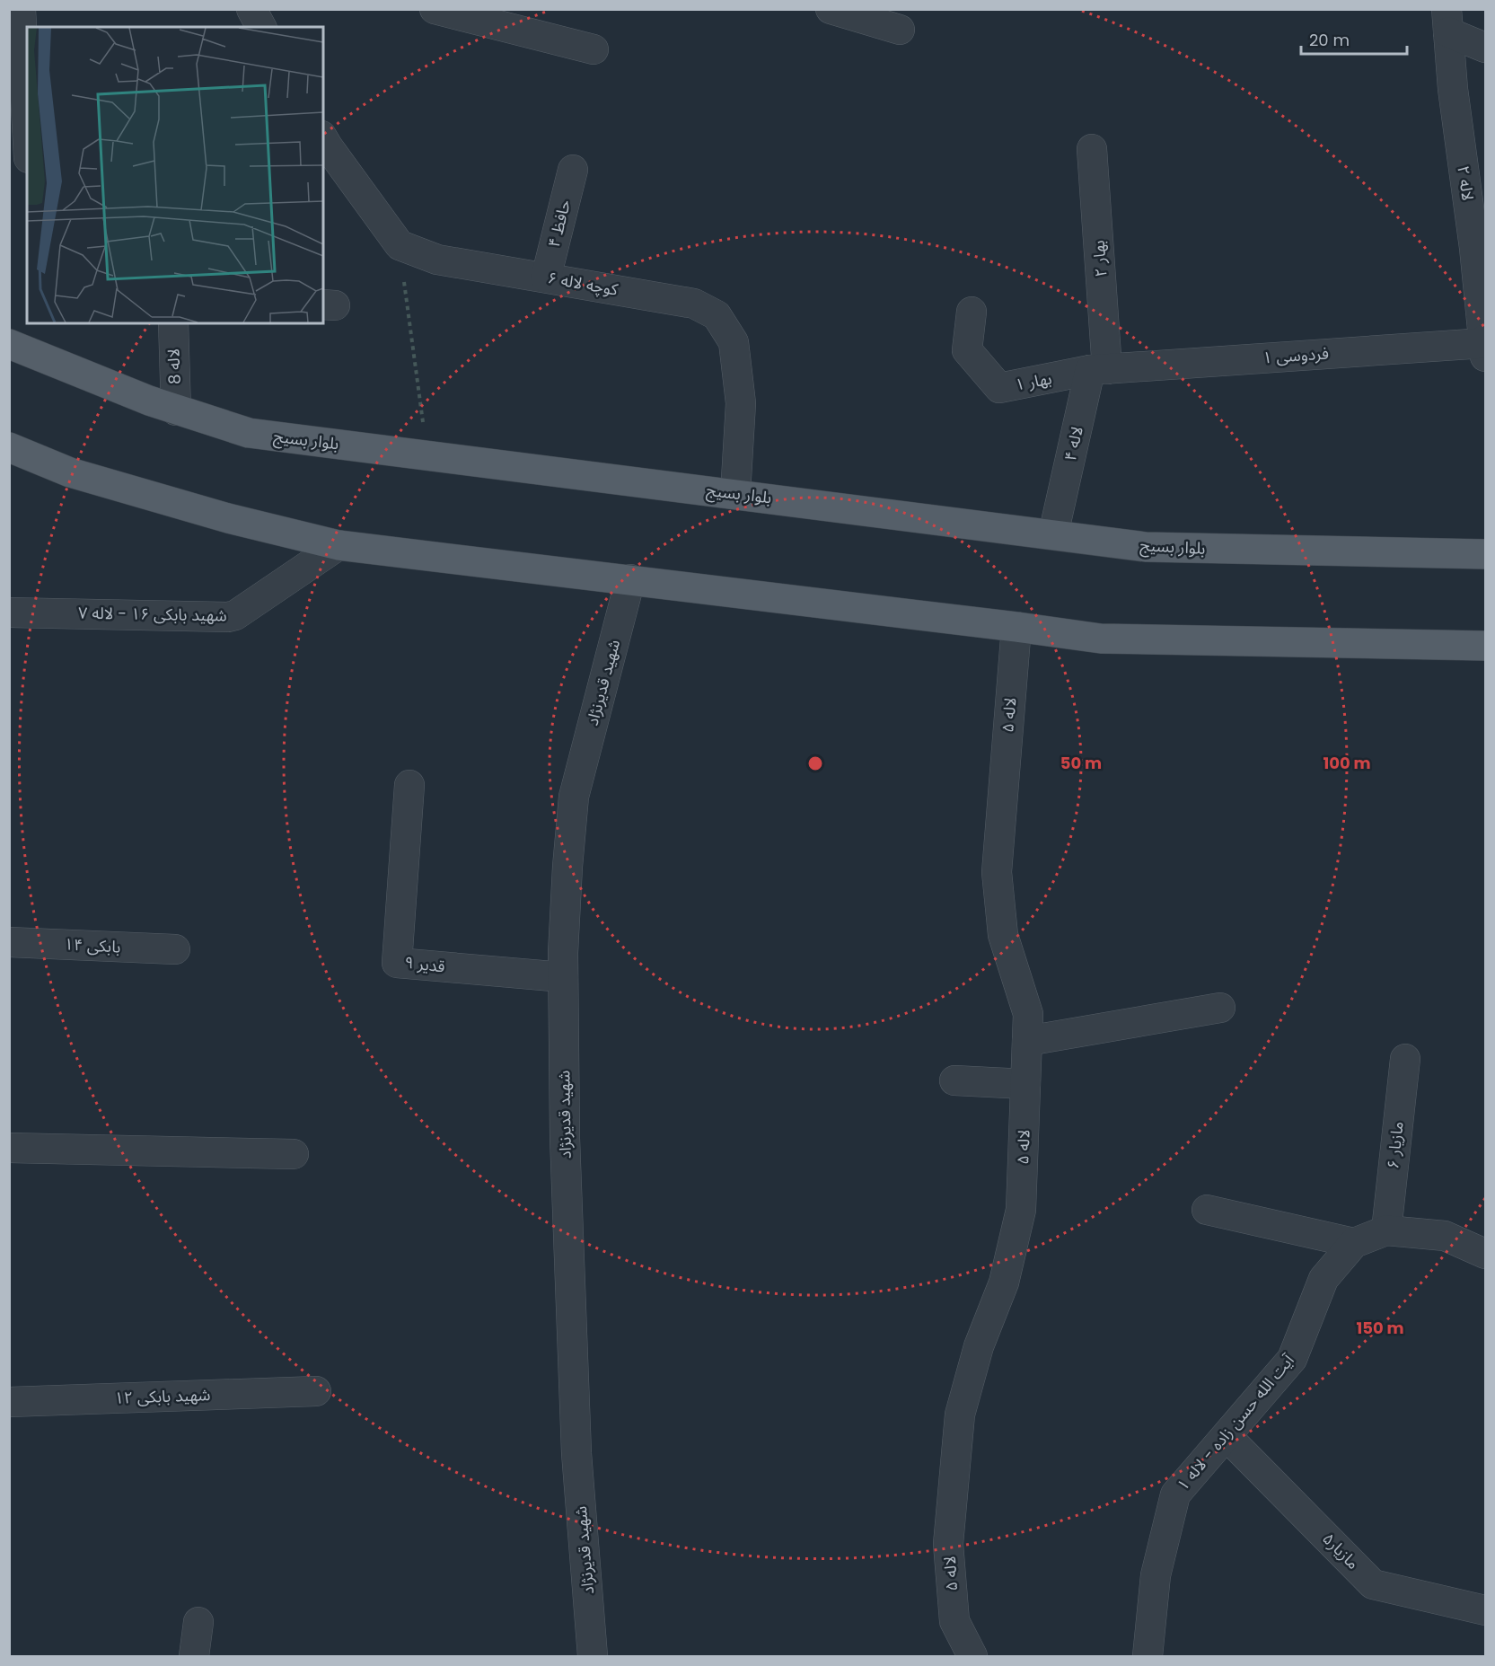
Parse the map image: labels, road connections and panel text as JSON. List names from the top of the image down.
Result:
{
  "streets": {
    "main road": ["بلوار بسیج"],
    "street": [
      "لاله ۲",
      "حافظ ۴",
      "بهار ۲",
      "کوچه لاله ۶",
      "فردوسی ۱",
      "لاله 8",
      "بهار ۱",
      "لاله ۴",
      "شهید بابکی ۱۶ - لاله ۷",
      "شهید قدیرنژاد",
      "لاله ۵",
      "بابکی ۱۴",
      "قدیر ۹",
      "مازیار ۶",
      "شهید بابکی ۱۲",
      "آیت الله حسن زاده - لاله ۱",
      "مازیار۵"
    ]
  },
  "crossings": [
    ["لاله ۲", "فردوسی ۱"],
    ["حافظ ۴", "کوچه لاله ۶"],
    ["بهار ۲", "فردوسی ۱"],
    ["بهار ۲", "بهار ۱"],
    ["بهار ۲", "لاله ۴"],
    ["کوچه لاله ۶", "بلوار بسیج"],
    ["فردوسی ۱", "بهار ۱"],
    ["فردوسی ۱", "لاله ۴"],
    ["لاله 8", "بلوار بسیج"],
    ["بهار ۱", "لاله ۴"],
    ["بلوار بسیج", "لاله ۴"],
    ["شهید قدیرنژاد", "قدیر ۹"],
    ["مازیار ۶", "آیت الله حسن زاده - لاله ۱"],
    ["آیت الله حسن زاده - لاله ۱", "مازیار۵"]
  ],
  "scale_bar": "20 m",
  "rings": ["50 m", "100 m", "150 m"]
}
